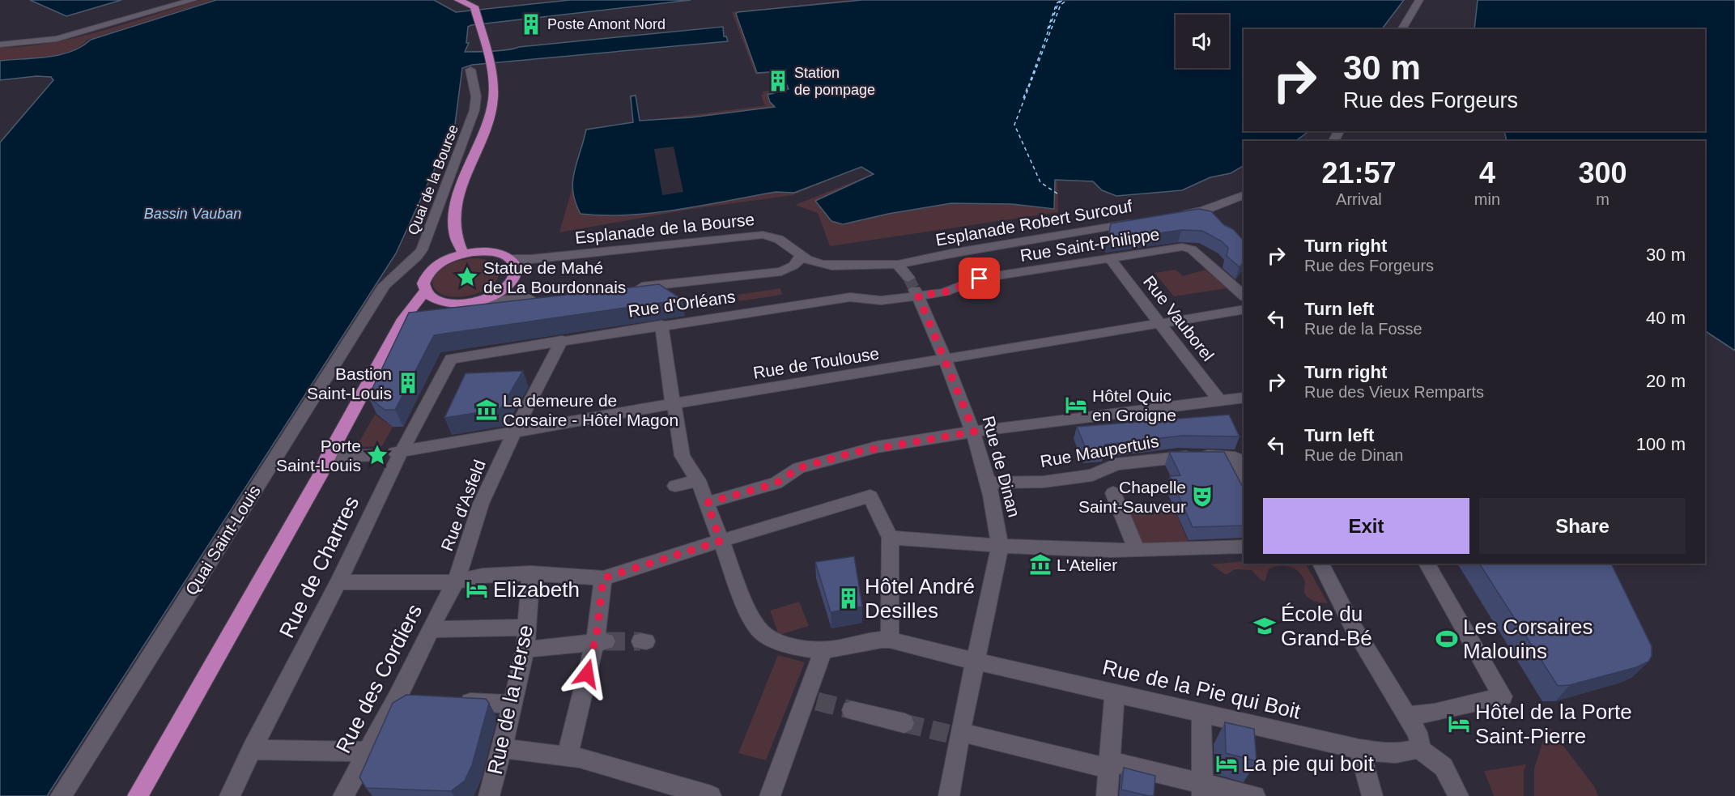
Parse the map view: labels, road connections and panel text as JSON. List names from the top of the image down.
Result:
{
  "streets": {
    "street": [
      "Quai de la Bourse",
      "Esplanade Robert Surcouf",
      "Esplanade de la Bourse",
      "Rue Saint-Philippe",
      "Rue d'Orléans",
      "Rue Vauborel",
      "Rue de Toulouse",
      "Rue Maupertuis",
      "Rue de Dinan",
      "Rue d'Asfeld",
      "Quai Saint-Louis",
      "Rue de Chartres",
      "Rue des Cordiers",
      "Rue de la Pie qui Boit",
      "Rue de la Herse"
    ]
  },
  "crossings": [
    ["Quai de la Bourse", "Quai Saint-Louis"],
    ["Esplanade Robert Surcouf", "Esplanade de la Bourse"],
    ["Rue Saint-Philippe", "Rue d'Orléans"],
    ["Rue Saint-Philippe", "Rue Vauborel"],
    ["Rue Saint-Philippe", "Rue de Dinan"],
    ["Rue d'Orléans", "Rue de Dinan"],
    ["Rue d'Orléans", "Rue d'Asfeld"],
    ["Rue d'Orléans", "Rue de Chartres"],
    ["Rue Vauborel", "Rue de Toulouse"],
    ["Rue de Toulouse", "Rue de Dinan"],
    ["Rue de Toulouse", "Rue d'Asfeld"],
    ["Rue de Toulouse", "Rue de Chartres"],
    ["Rue Maupertuis", "Rue de Dinan"],
    ["Rue de Dinan", "Rue de la Pie qui Boit"],
    ["Rue d'Asfeld", "Rue des Cordiers"]
  ],
  "water": ["Bassin Vauban"],
  "places": {
    "building": [
      "Poste Amont Nord",
      "Station de pompage",
      "Bastion Saint-Louis",
      "Hôtel André Desilles"
    ],
    "place": ["Statue de Mahé de La Bourdonnais", "Porte Saint-Louis"],
    "hotel": [
      "Hôtel Quic en Groigne",
      "Elizabeth",
      "Hôtel de la Porte Saint-Pierre",
      "La pie qui boit"
    ],
    "museum": ["La demeure de Corsaire - Hôtel Magon", "L'Atelier"],
    "theatre": ["Chapelle Saint-Sauveur"],
    "school or university": ["École du Grand-Bé"],
    "sports": ["Les Corsaires Malouins"]
  },
  "page": {
    "turn": ["30 m", "Rue des Forgeurs"],
    "eta": [
      "21:57",
      "Arrival",
      "4",
      "min",
      "300",
      "m"
    ],
    "list": [
      {
        "name": "Turn right",
        "note": "Rue des Forgeurs",
        "value": "30 m"
      },
      {
        "name": "Turn left",
        "note": "Rue de la Fosse",
        "value": "40 m"
      },
      {
        "name": "Turn right",
        "note": "Rue des Vieux Remparts",
        "value": "20 m"
      },
      {
        "name": "Turn left",
        "note": "Rue de Dinan",
        "value": "100 m"
      }
    ],
    "buttons": ["Exit", "Share"]
  }
}
